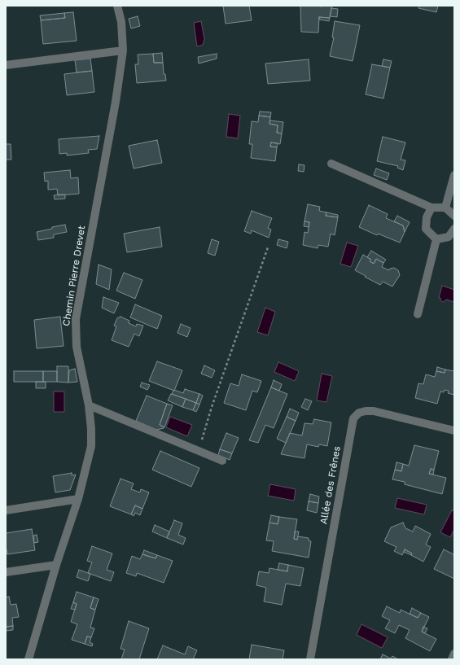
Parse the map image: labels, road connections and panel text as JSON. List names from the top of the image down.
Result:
{
  "streets": {
    "street": ["Chemin Pierre Drevet", "Allée des Frênes"]
  }
}
